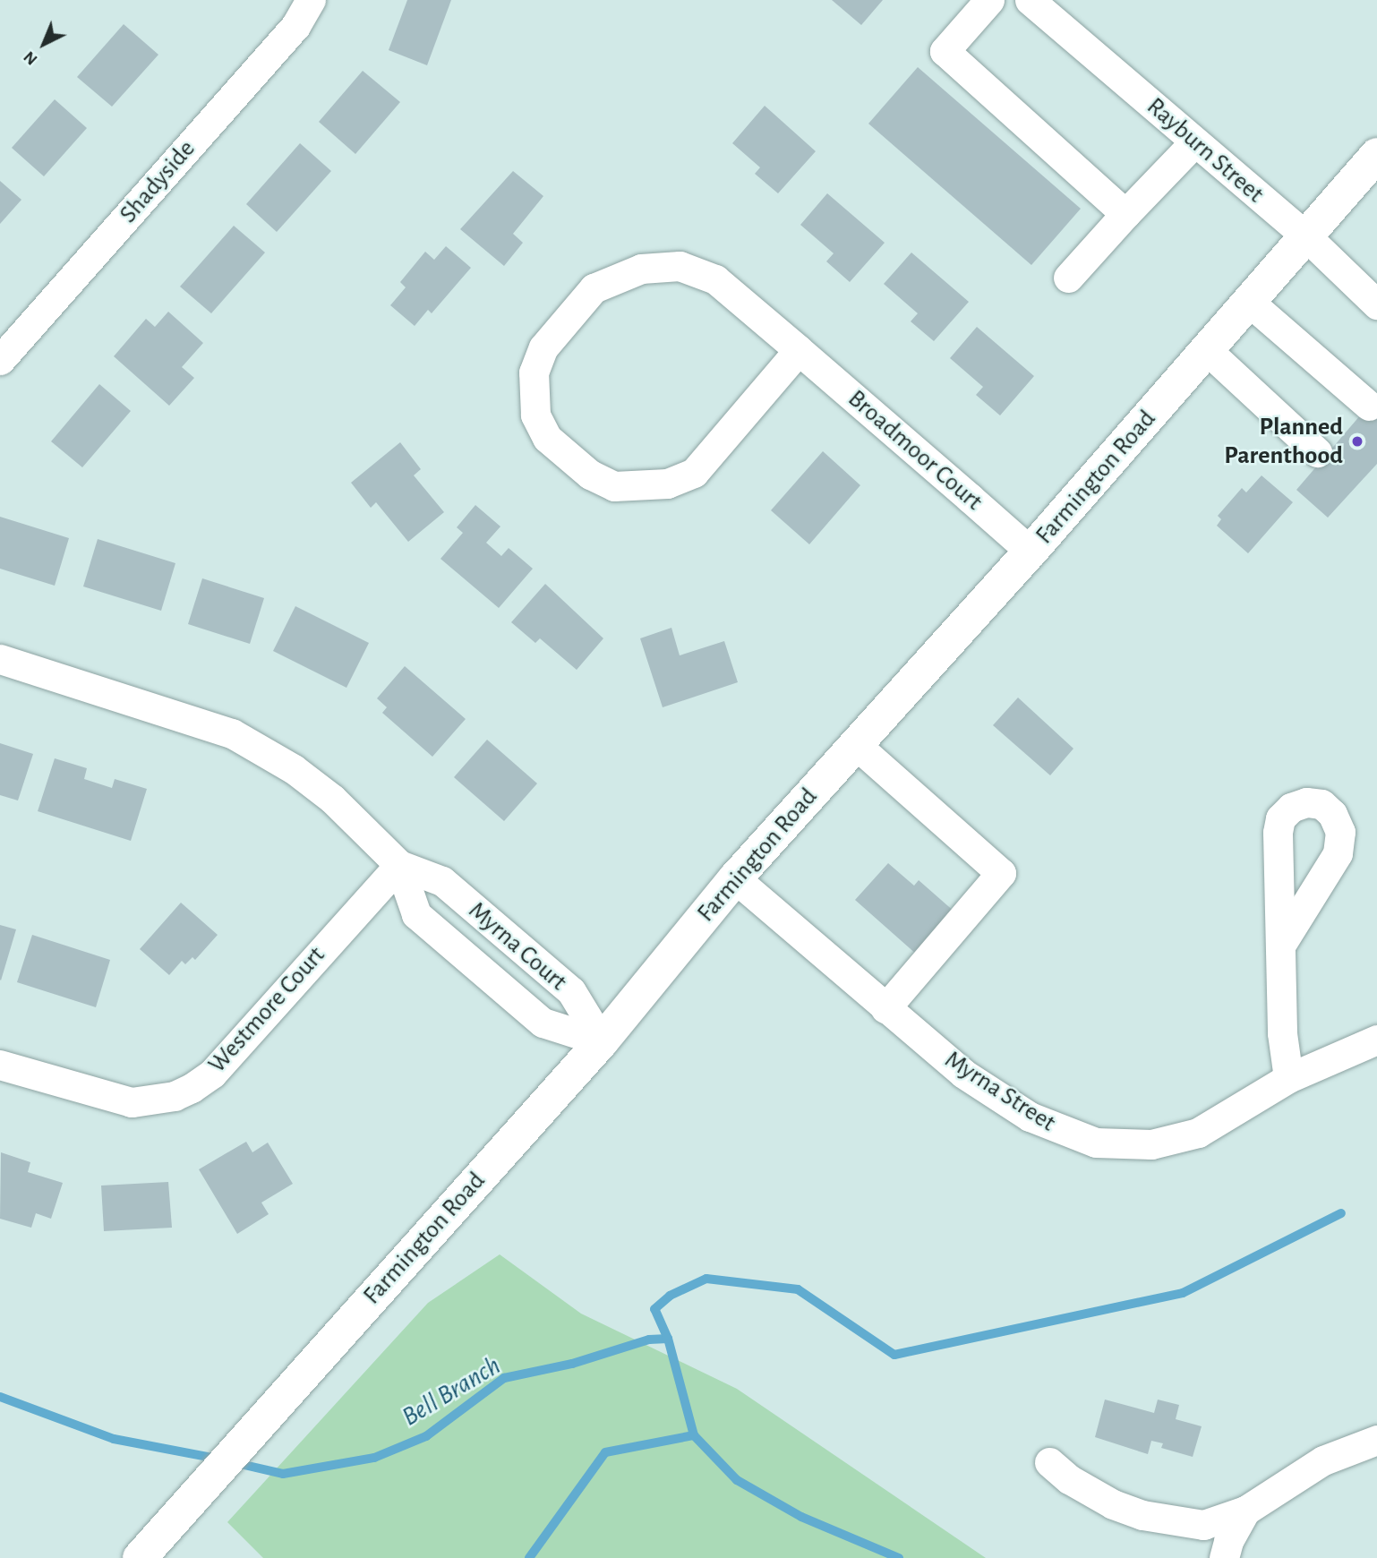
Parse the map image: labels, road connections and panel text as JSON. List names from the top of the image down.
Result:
{
  "streets": {
    "main road": ["Farmington Road"],
    "street": [
      "Rayburn Street",
      "Shadyside",
      "Broadmoor Court",
      "Myrna Court",
      "Westmore Court",
      "Myrna Street"
    ]
  },
  "crossings": [
    ["Rayburn Street", "Farmington Road"],
    ["Broadmoor Court", "Farmington Road"],
    ["Farmington Road", "Myrna Court"],
    ["Farmington Road", "Myrna Street"],
    ["Myrna Court", "Westmore Court"]
  ],
  "water": ["Bell Branch"],
  "places": ["Planned Parenthood"],
  "north": "bottom left"
}
